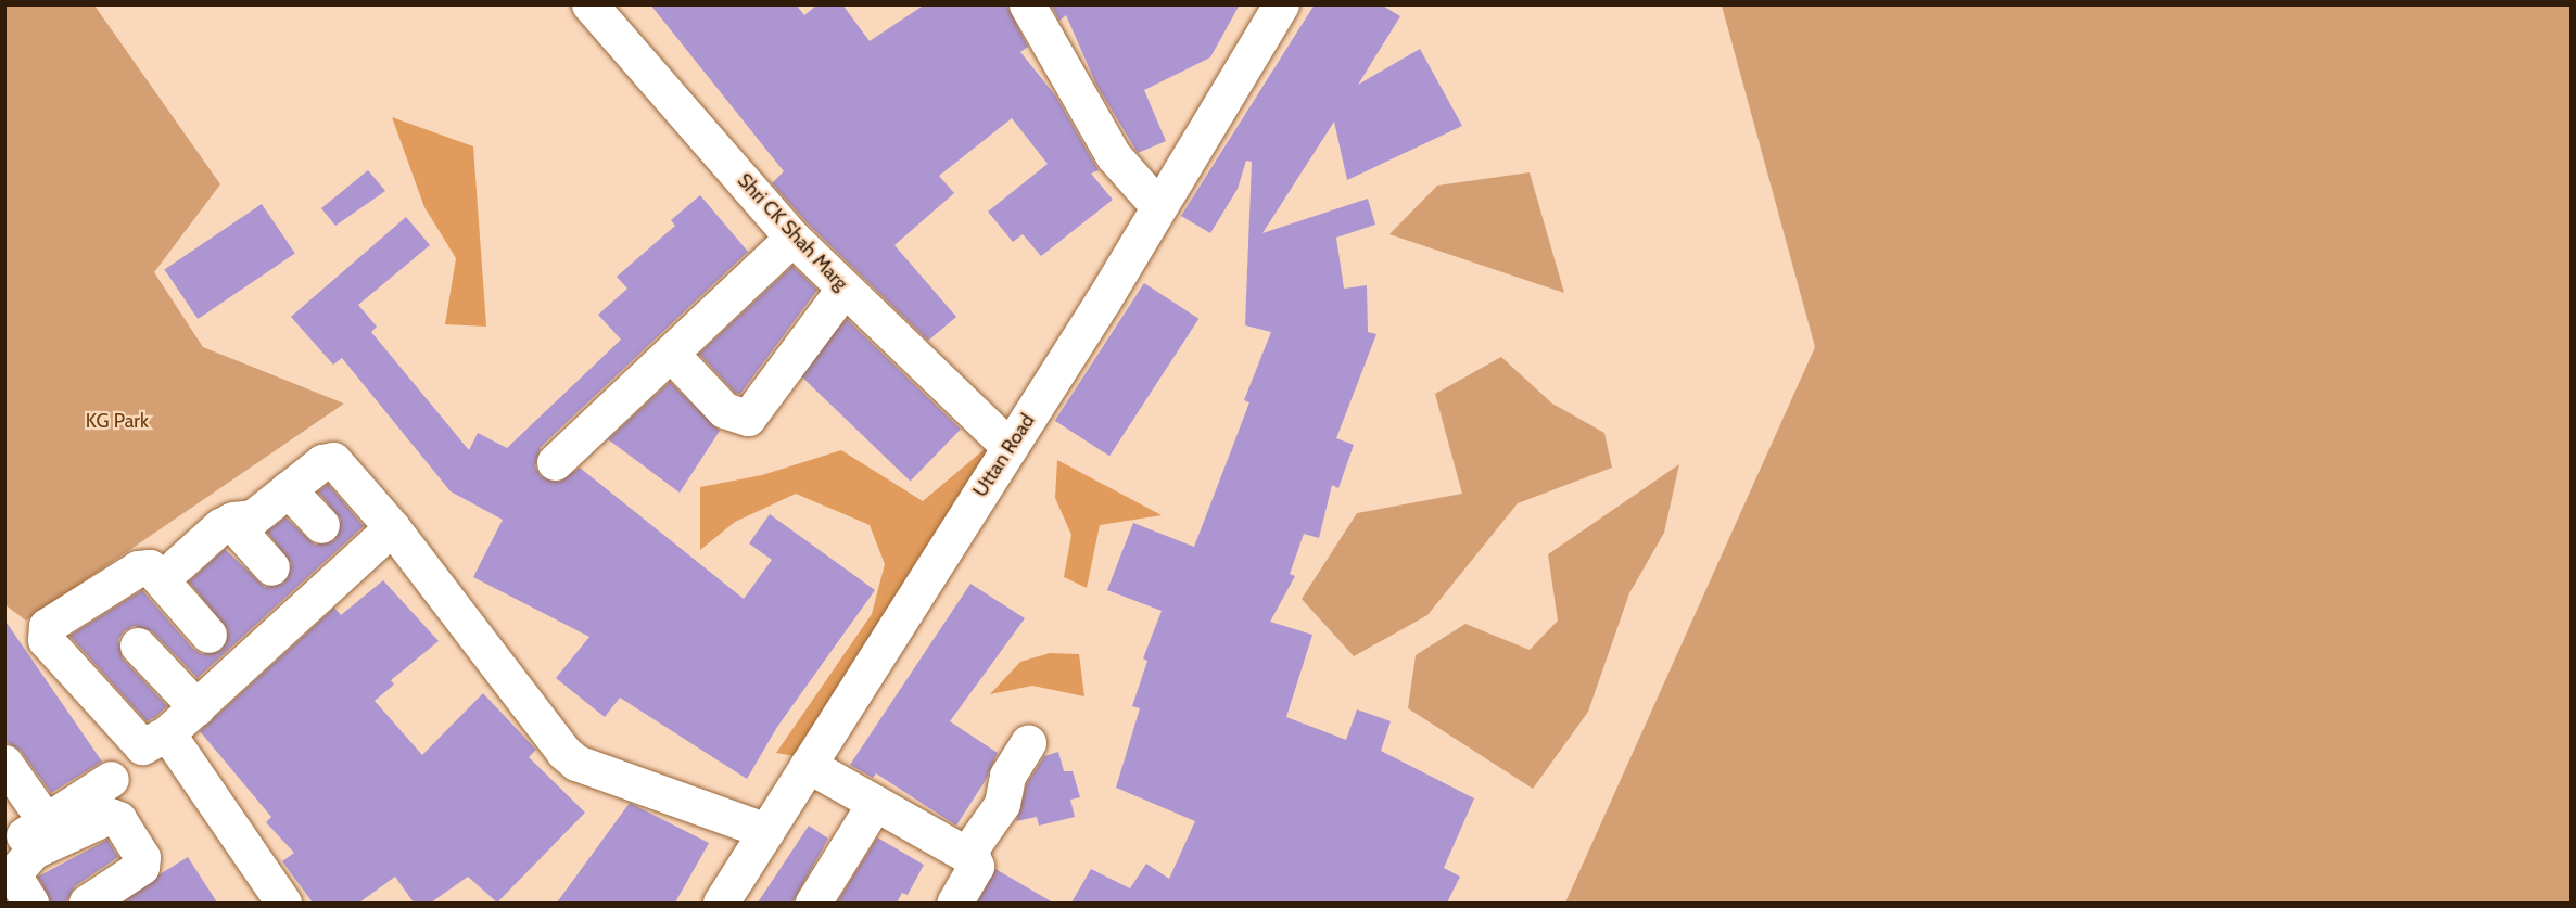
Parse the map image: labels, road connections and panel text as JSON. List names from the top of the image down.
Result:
{
  "streets": {
    "street": ["Shri CK Shah Marg", "Uttan Road"]
  },
  "crossings": [
    ["Shri CK Shah Marg", "Uttan Road"]
  ],
  "parks": ["KG Park"]
}
